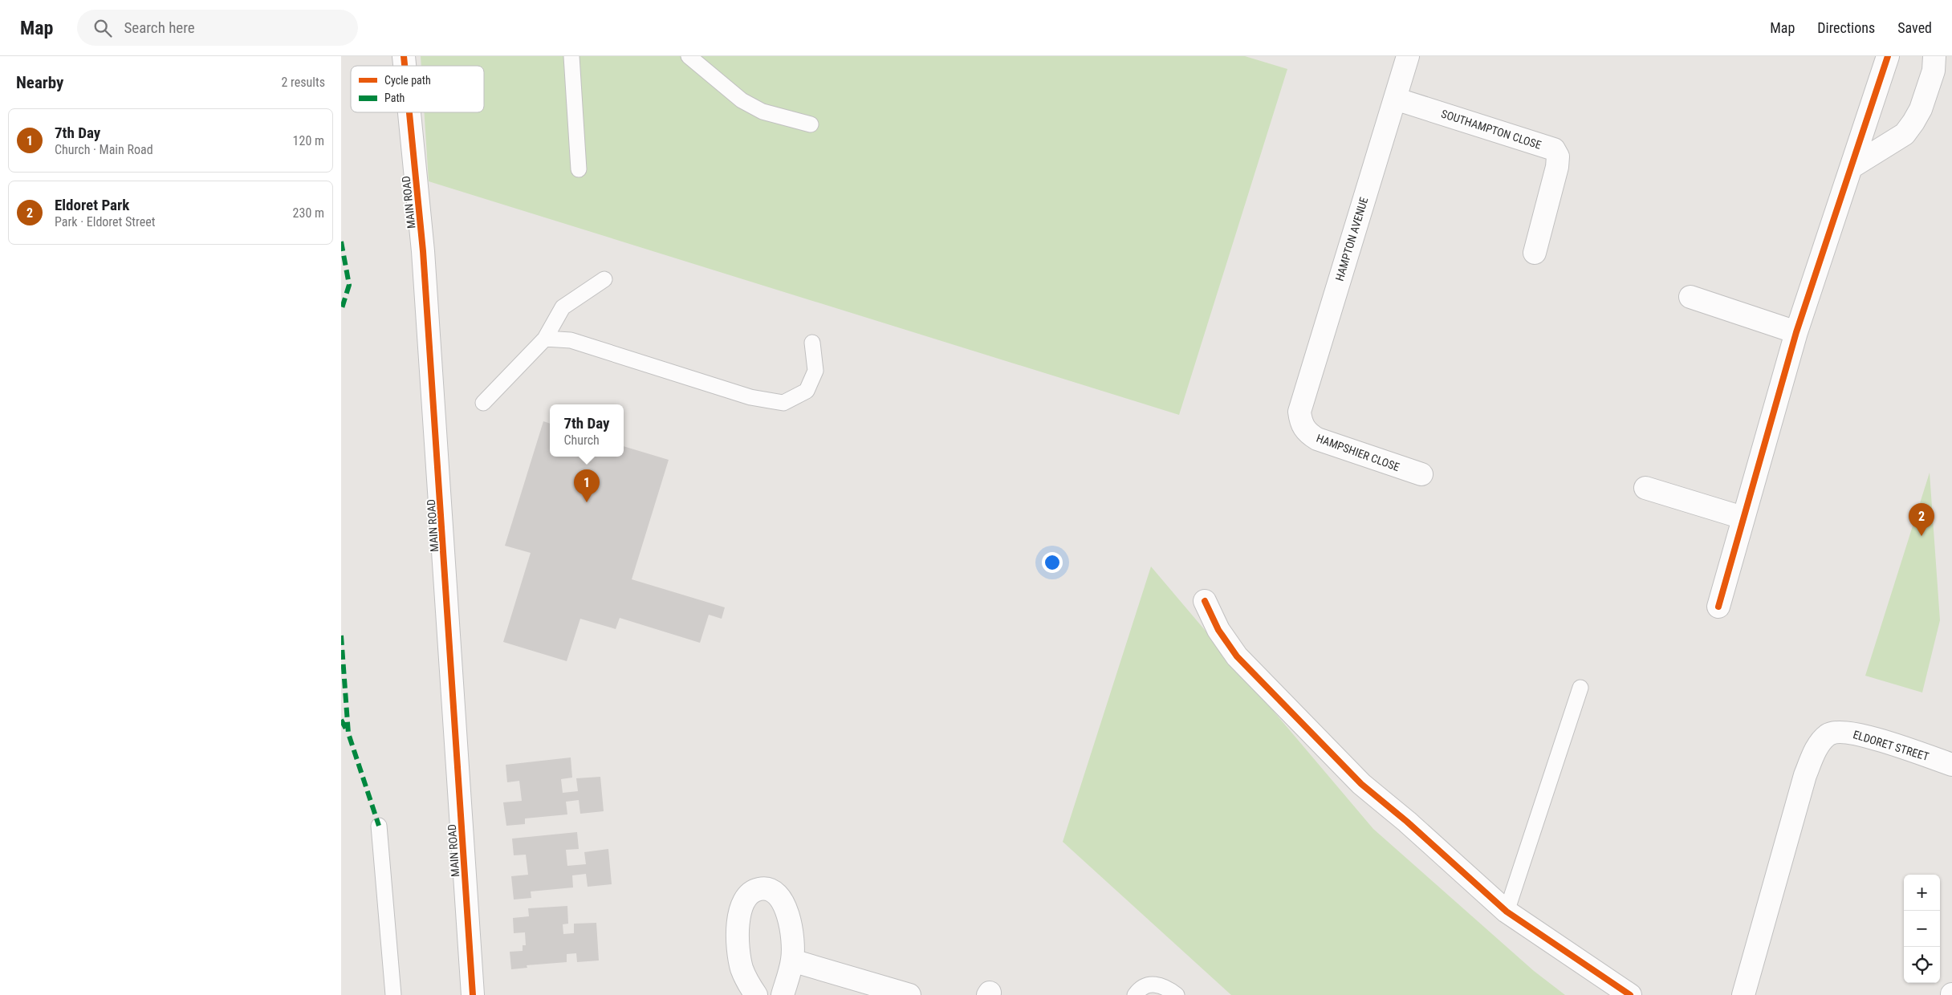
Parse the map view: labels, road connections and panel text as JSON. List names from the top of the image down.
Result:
{
  "streets": {
    "street": [
      "SOUTHAMPTON CLOSE",
      "MAIN ROAD",
      "HAMPTON AVENUE",
      "HAMPSHIER CLOSE",
      "ELDORET STREET"
    ]
  },
  "crossings": [
    ["SOUTHAMPTON CLOSE", "HAMPTON AVENUE"],
    ["HAMPTON AVENUE", "HAMPSHIER CLOSE"]
  ],
  "legend": ["Cycle path", "Path"],
  "page": {
    "header": "Map",
    "search": "Search here",
    "nav": ["Map", "Directions", "Saved"],
    "heading": ["Nearby", "2 results"],
    "list": [
      {
        "mark": "1",
        "name": "7th Day",
        "note": "Church · Main Road",
        "value": "120 m"
      },
      {
        "mark": "2",
        "name": "Eldoret Park",
        "note": "Park · Eldoret Street",
        "value": "230 m"
      }
    ],
    "popup": ["7th Day", "Church"],
    "pins": ["1", "2"],
    "map_buttons": ["+", "−"]
  }
}
